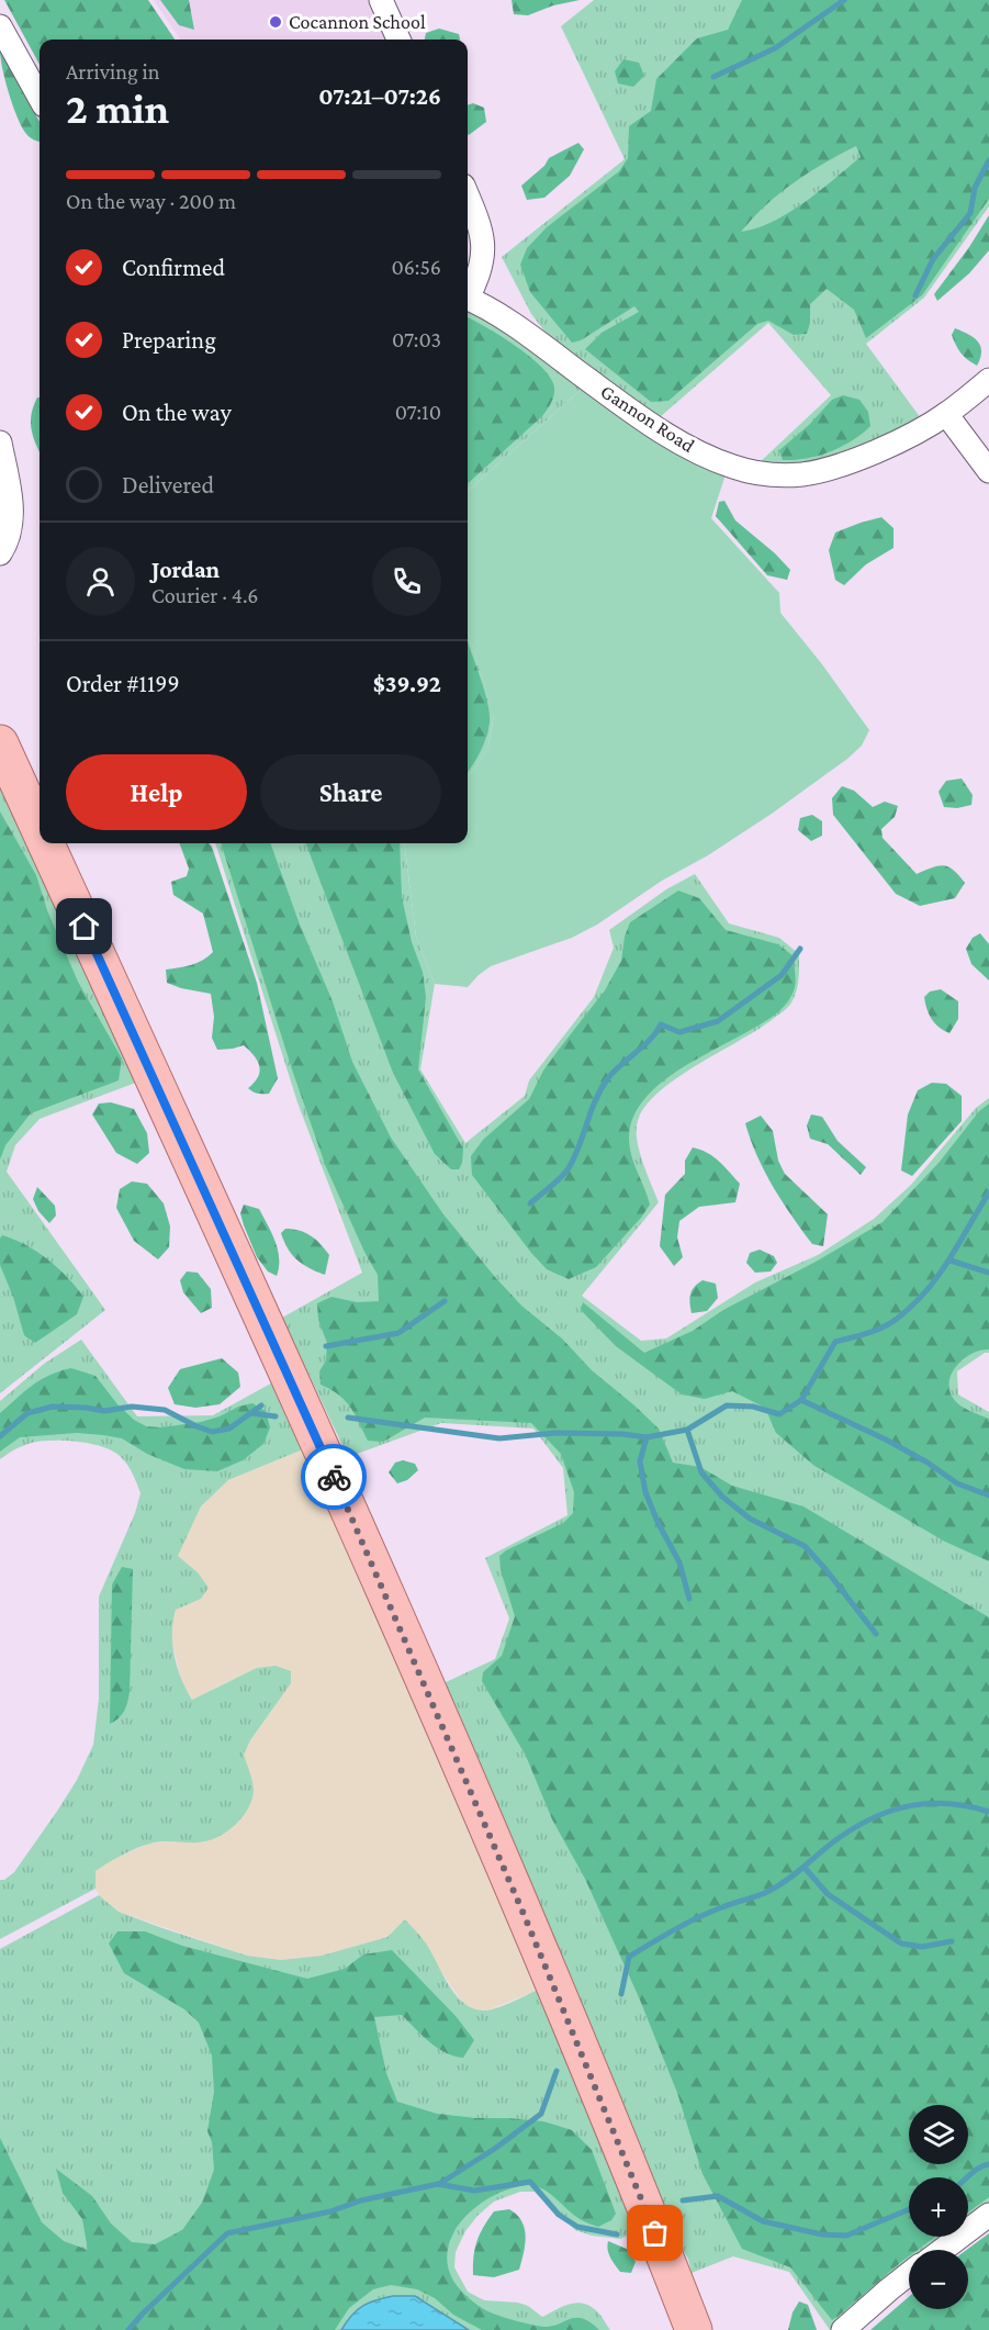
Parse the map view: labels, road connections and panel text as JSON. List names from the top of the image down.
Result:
{
  "streets": {
    "street": ["Gannon Road"]
  },
  "places": ["Cocannon School"],
  "page": {
    "heading": ["2 min", "Arriving in", "07:21–07:26"],
    "panel": [
      "Jordan",
      "Courier · 4.6",
      "Order #1199",
      "$39.92"
    ],
    "bar": "On the way · 200 m",
    "list": [
      ["Confirmed", "06:56"],
      ["Preparing", "07:03"],
      ["On the way", "07:10"],
      "Delivered"
    ],
    "buttons": ["Help", "Share"],
    "map_buttons": ["+", "−"]
  }
}
